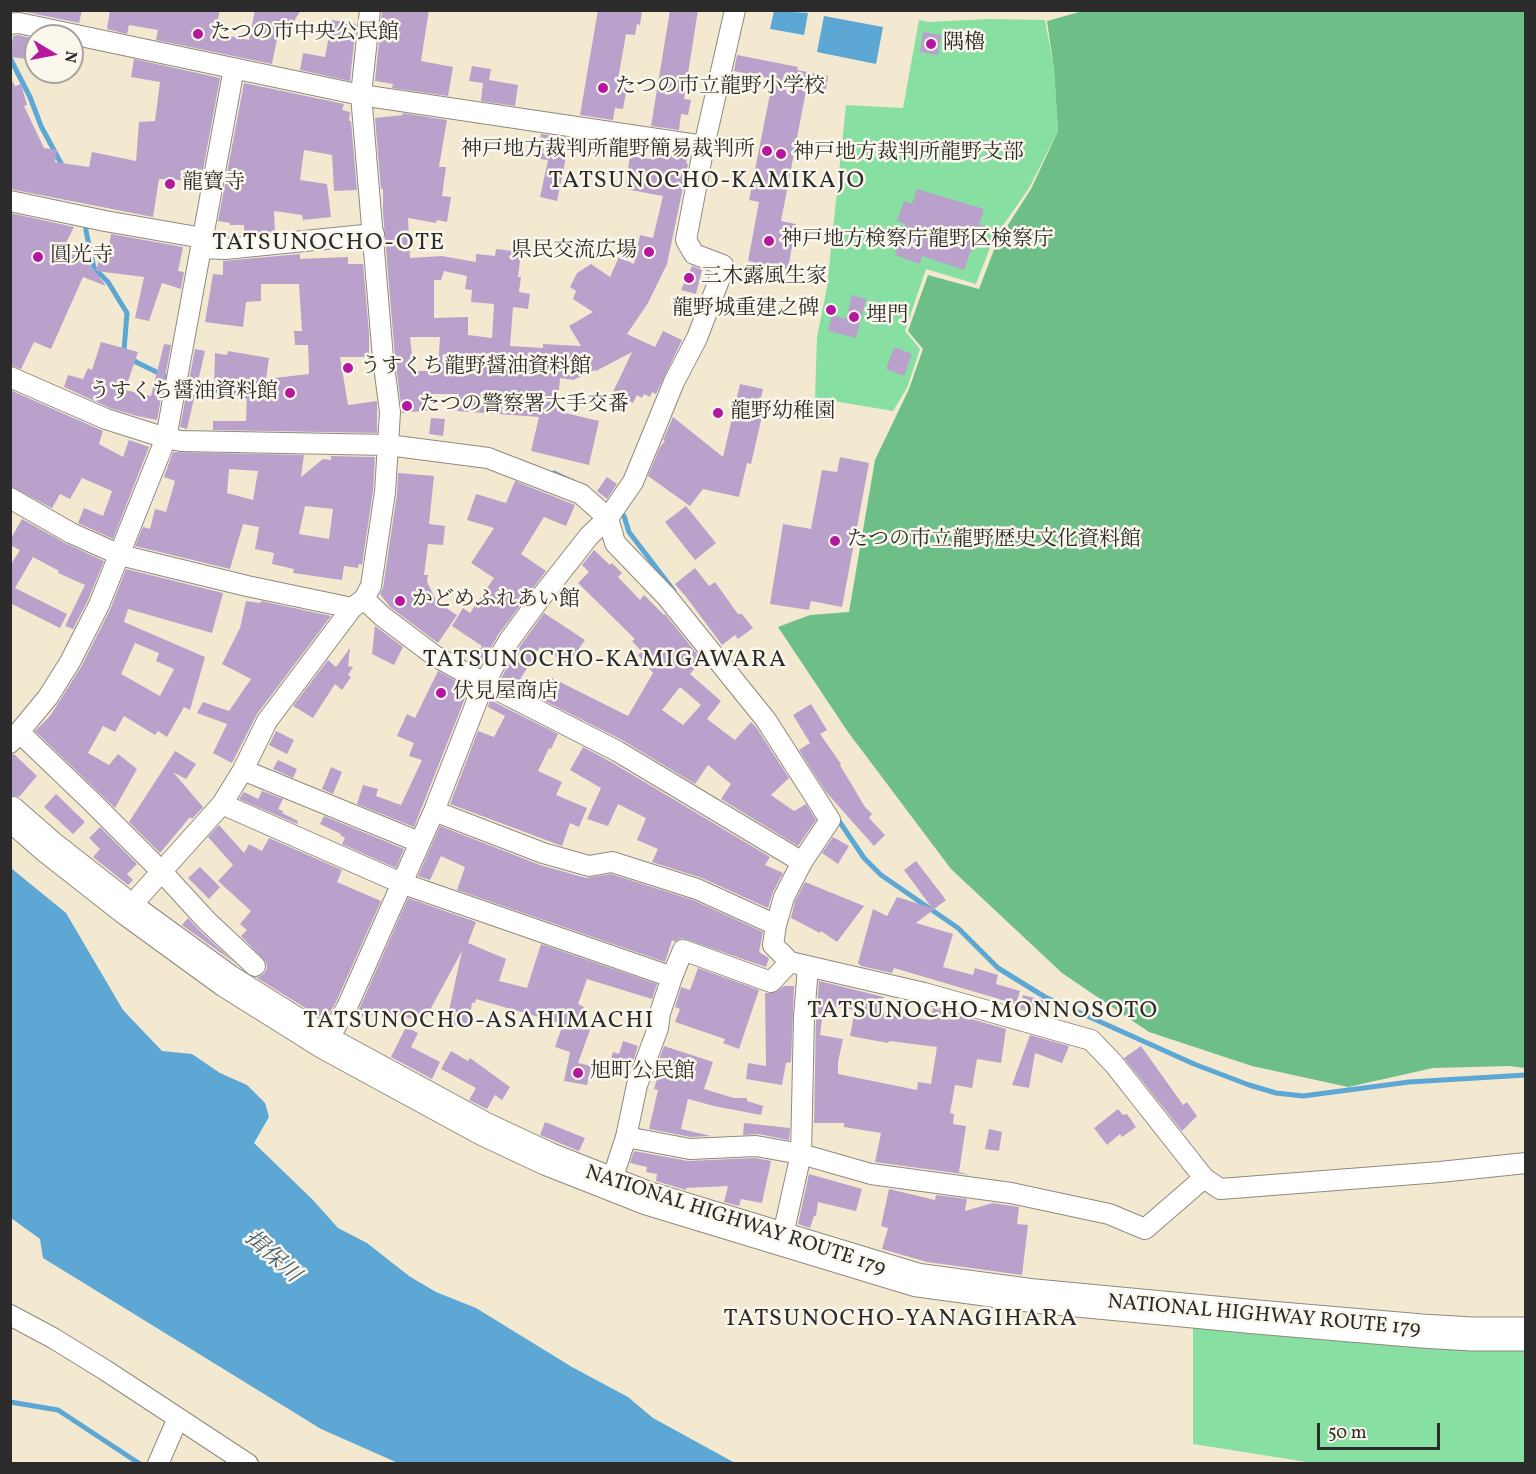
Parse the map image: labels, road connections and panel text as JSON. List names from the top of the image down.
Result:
{
  "streets": {
    "highway": ["NATIONAL HIGHWAY ROUTE 179"]
  },
  "districts": [
    "TATSUNOCHO-KAMIKAJO",
    "TATSUNOCHO-OTE",
    "TATSUNOCHO-KAMIGAWARA",
    "TATSUNOCHO-MONNOSOTO",
    "TATSUNOCHO-ASAHIMACHI",
    "TATSUNOCHO-YANAGIHARA"
  ],
  "water": ["揖保川"],
  "places": [
    "たつの市中央公民館",
    "隅櫓",
    "たつの市立龍野小学校",
    "神戸地方裁判所龍野簡易裁判所",
    "神戸地方裁判所龍野支部",
    "龍寶寺",
    "神戸地方検察庁龍野区検察庁",
    "県民交流広場",
    "圓光寺",
    "三木露風生家",
    "龍野城重建之碑",
    "埋門",
    "うすくち龍野醤油資料館",
    "うすくち醤油資料館",
    "たつの警察署大手交番",
    "龍野幼稚園",
    "たつの市立龍野歴史文化資料館",
    "かどめふれあい館",
    "伏見屋商店",
    "旭町公民館"
  ],
  "scale_bar": "50 m",
  "north": "right"
}
